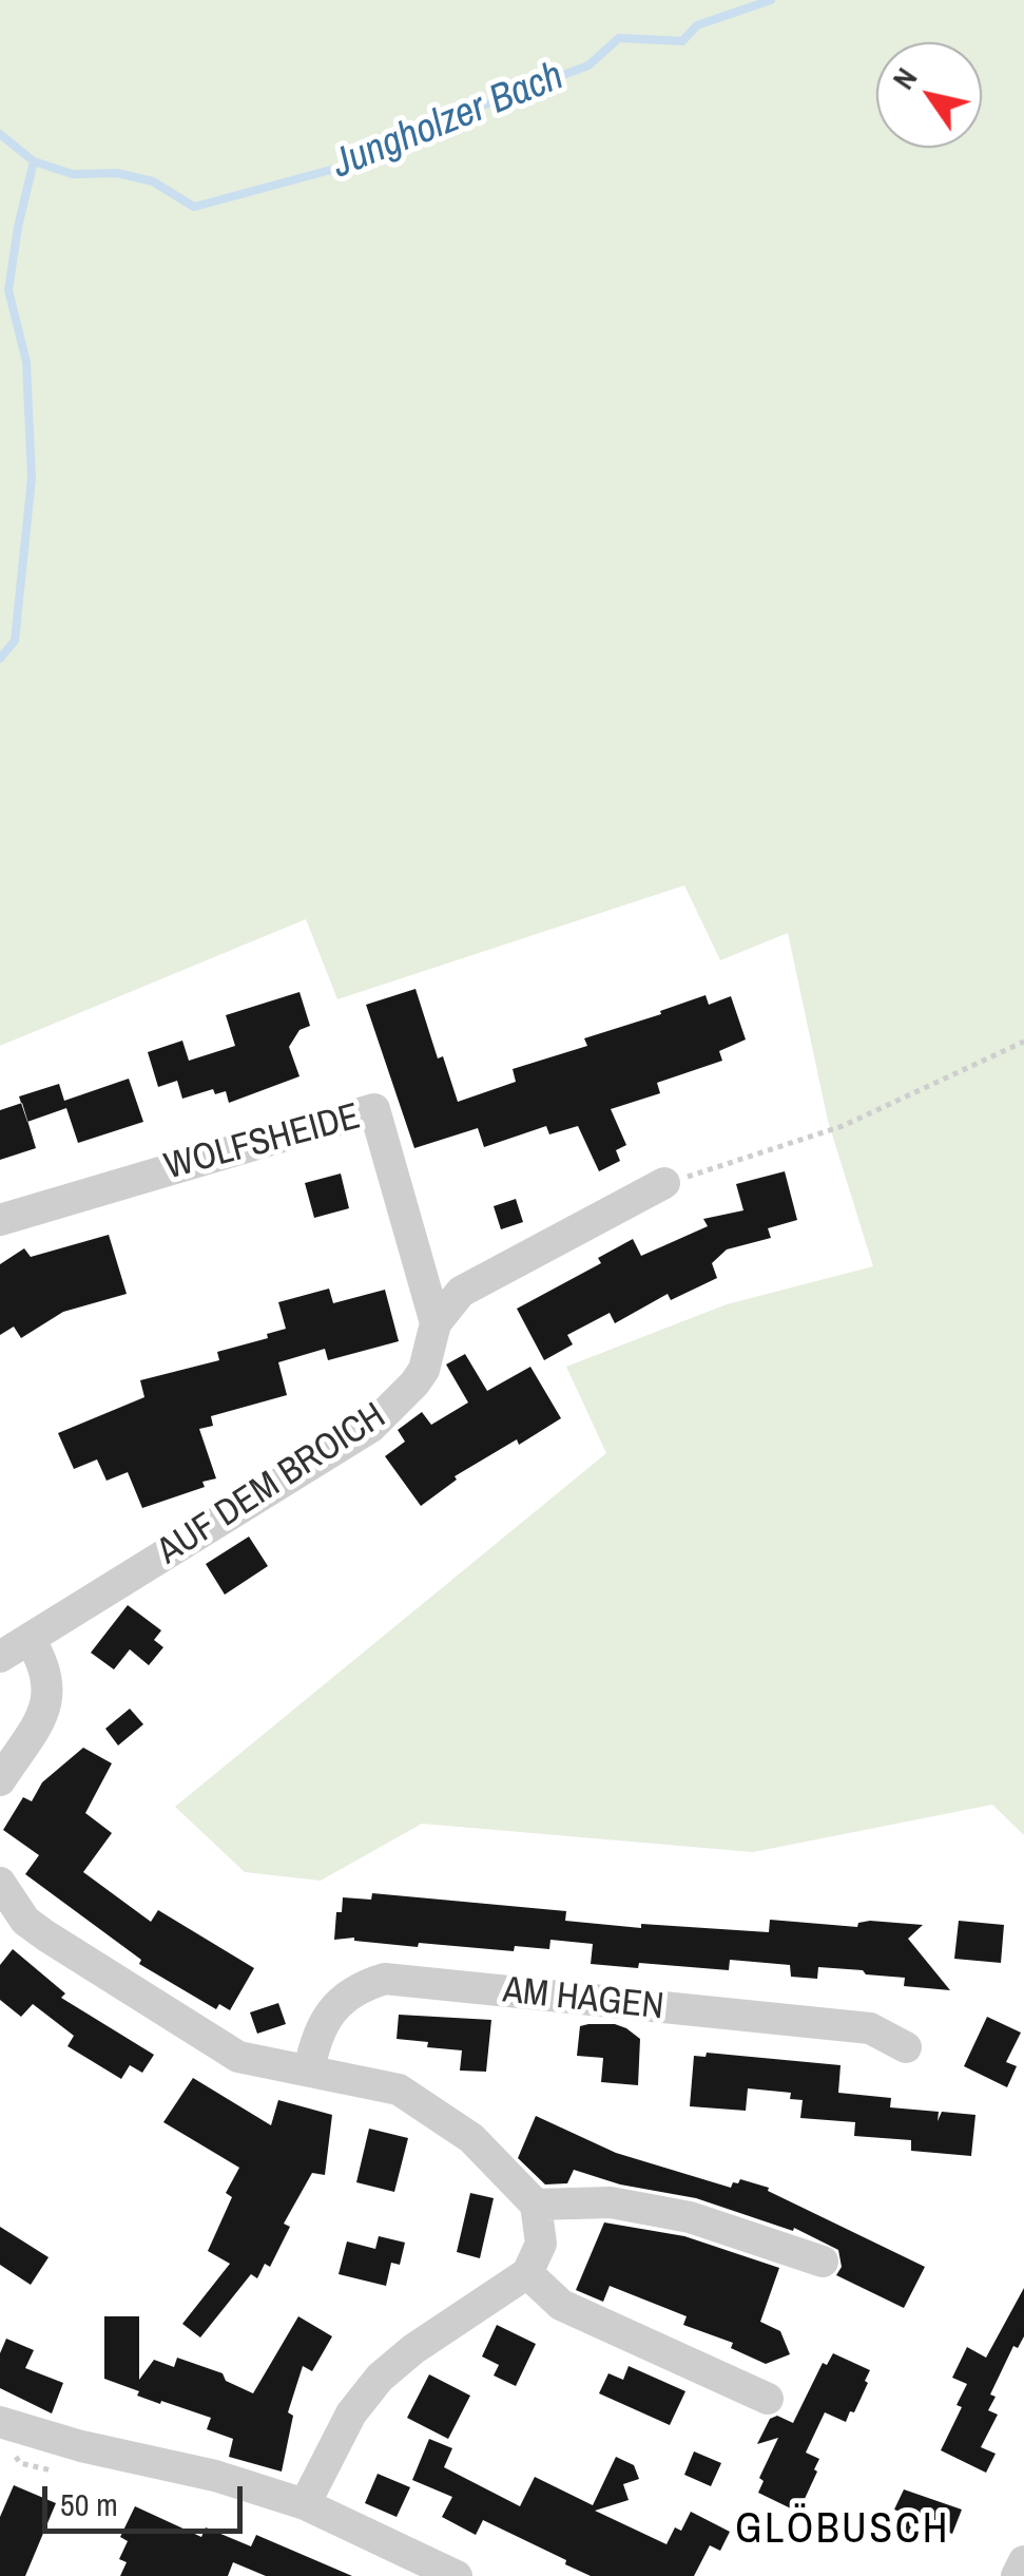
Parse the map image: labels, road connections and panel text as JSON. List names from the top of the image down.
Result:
{
  "streets": {
    "street": ["WOLFSHEIDE", "AUF DEM BROICH", "AM HAGEN"]
  },
  "crossings": [
    ["WOLFSHEIDE", "AUF DEM BROICH"]
  ],
  "districts": ["GLÖBUSCH"],
  "water": ["Jungholzer Bach"],
  "scale_bar": "50 m",
  "north": "top left"
}
